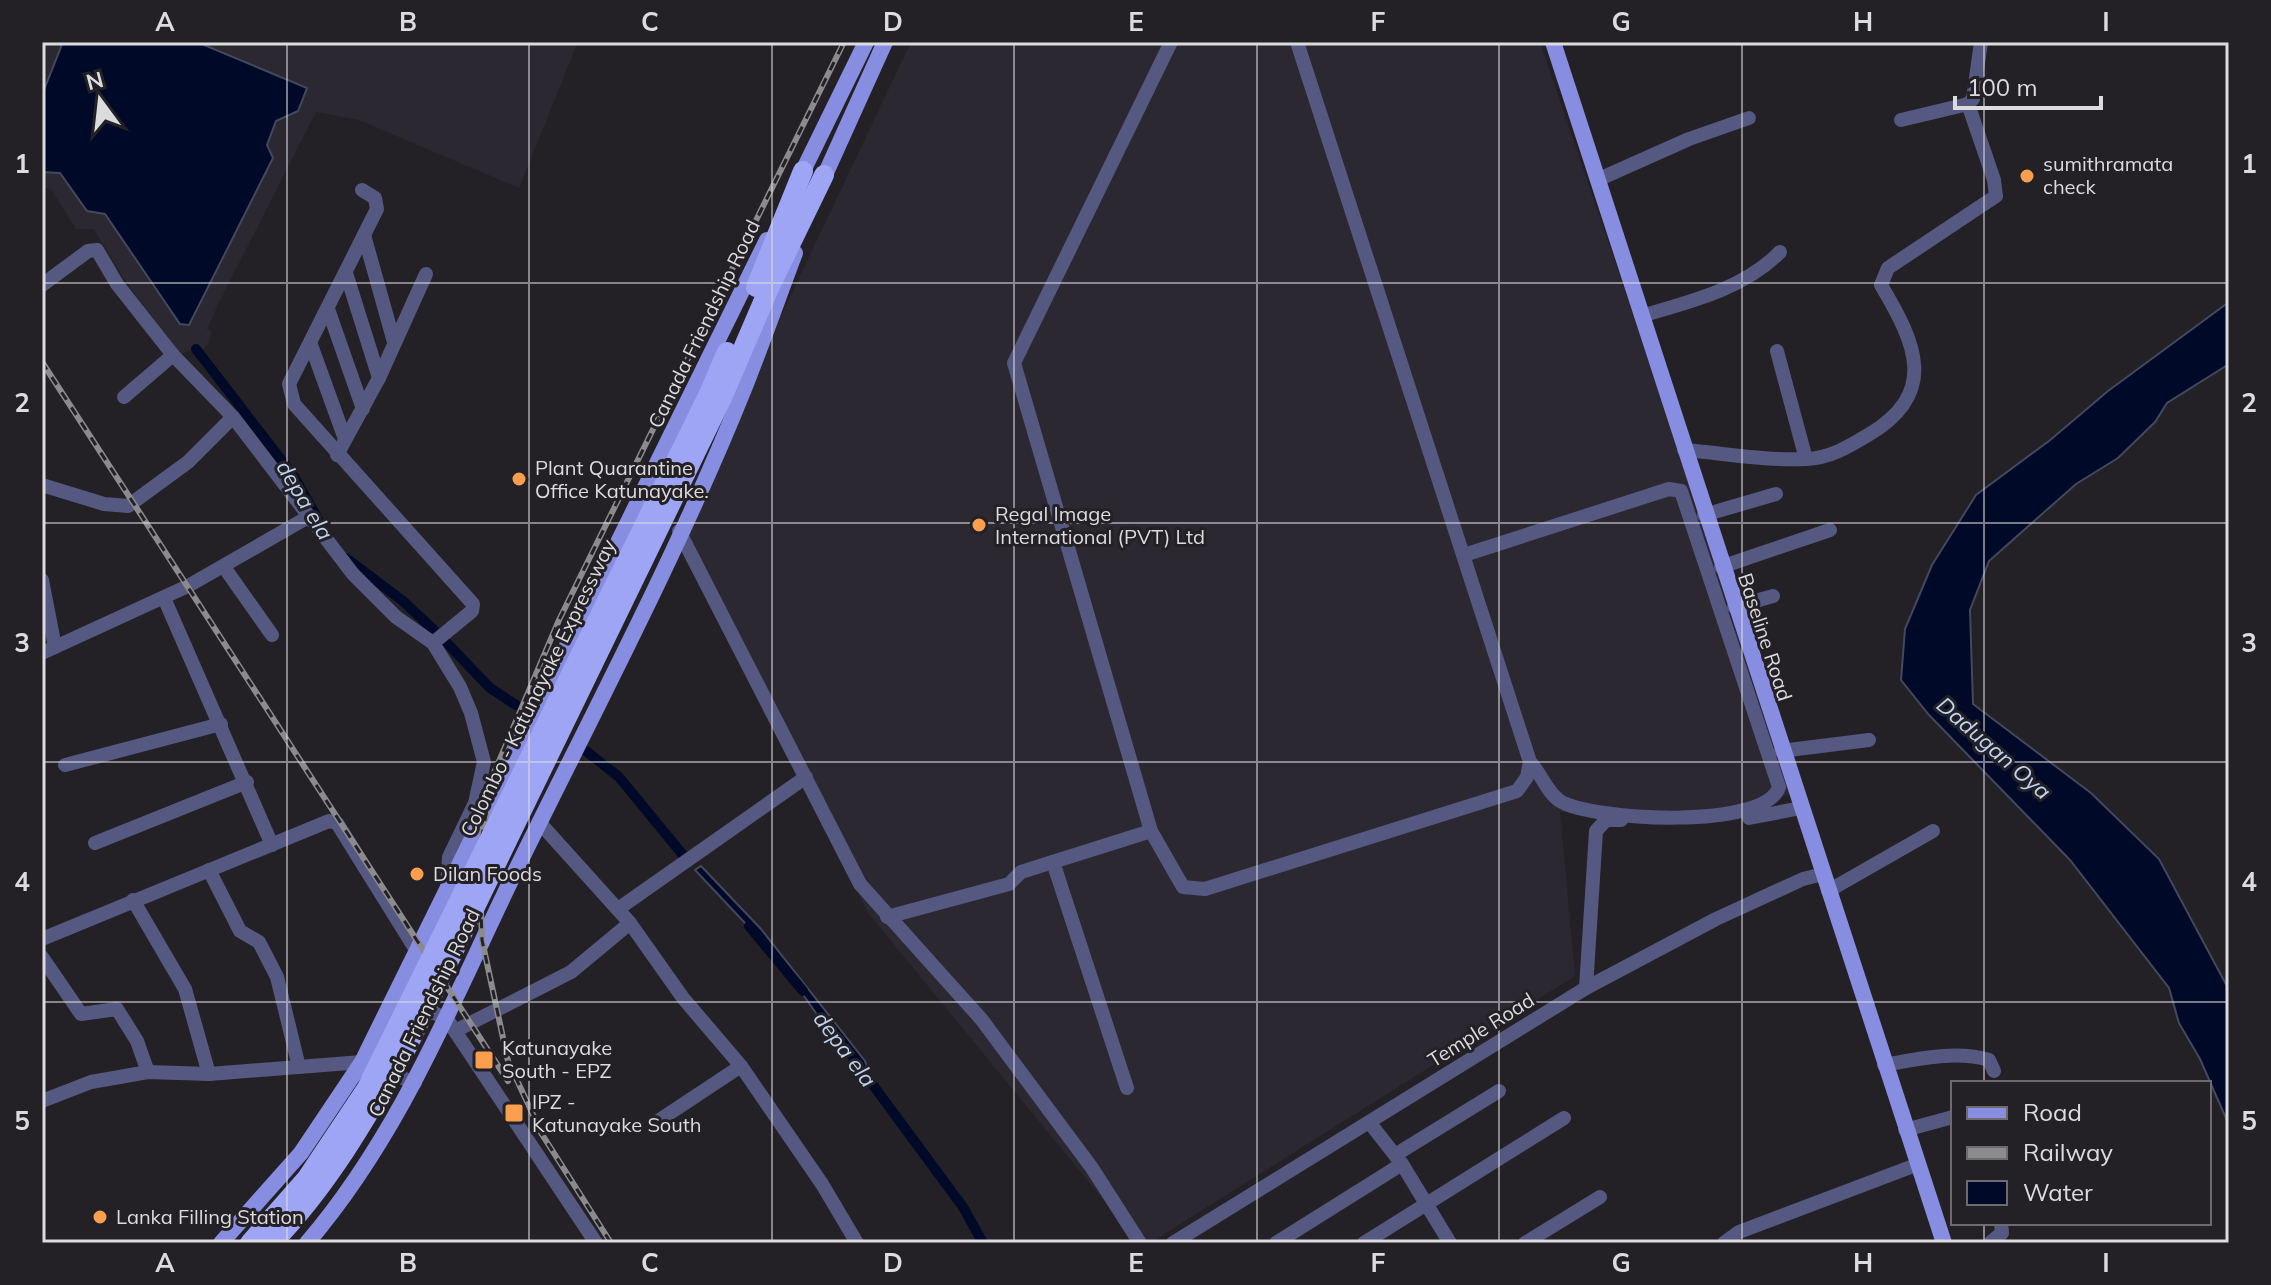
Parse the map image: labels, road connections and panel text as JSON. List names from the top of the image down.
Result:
{
  "streets": {
    "highway": ["Colombo - Katunayake Expressway"],
    "main road": ["Canada Friendship Road", "Baseline Road"],
    "street": ["Temple Road"]
  },
  "crossings": [
    ["Canada Friendship Road", "Colombo - Katunayake Expressway"],
    ["Baseline Road", "Temple Road"]
  ],
  "water": ["depa ela", "Dadugan Oya"],
  "places": {
    "other": [
      "sumithramata check",
      "Plant Quarantine Office Katunayake.",
      "Regal Image International (PVT) Ltd",
      "Dilan Foods",
      "Lanka Filling Station"
    ],
    "transit": ["Katunayake South - EPZ", "IPZ - Katunayake South"]
  },
  "legend": ["Road", "Railway", "Water"],
  "scale_bar": "100 m",
  "north": "top",
  "grid": {
    "columns": [
      "A",
      "B",
      "C",
      "D",
      "E",
      "F",
      "G",
      "H",
      "I"
    ],
    "rows": [
      "1",
      "2",
      "3",
      "4",
      "5"
    ]
  }
}
